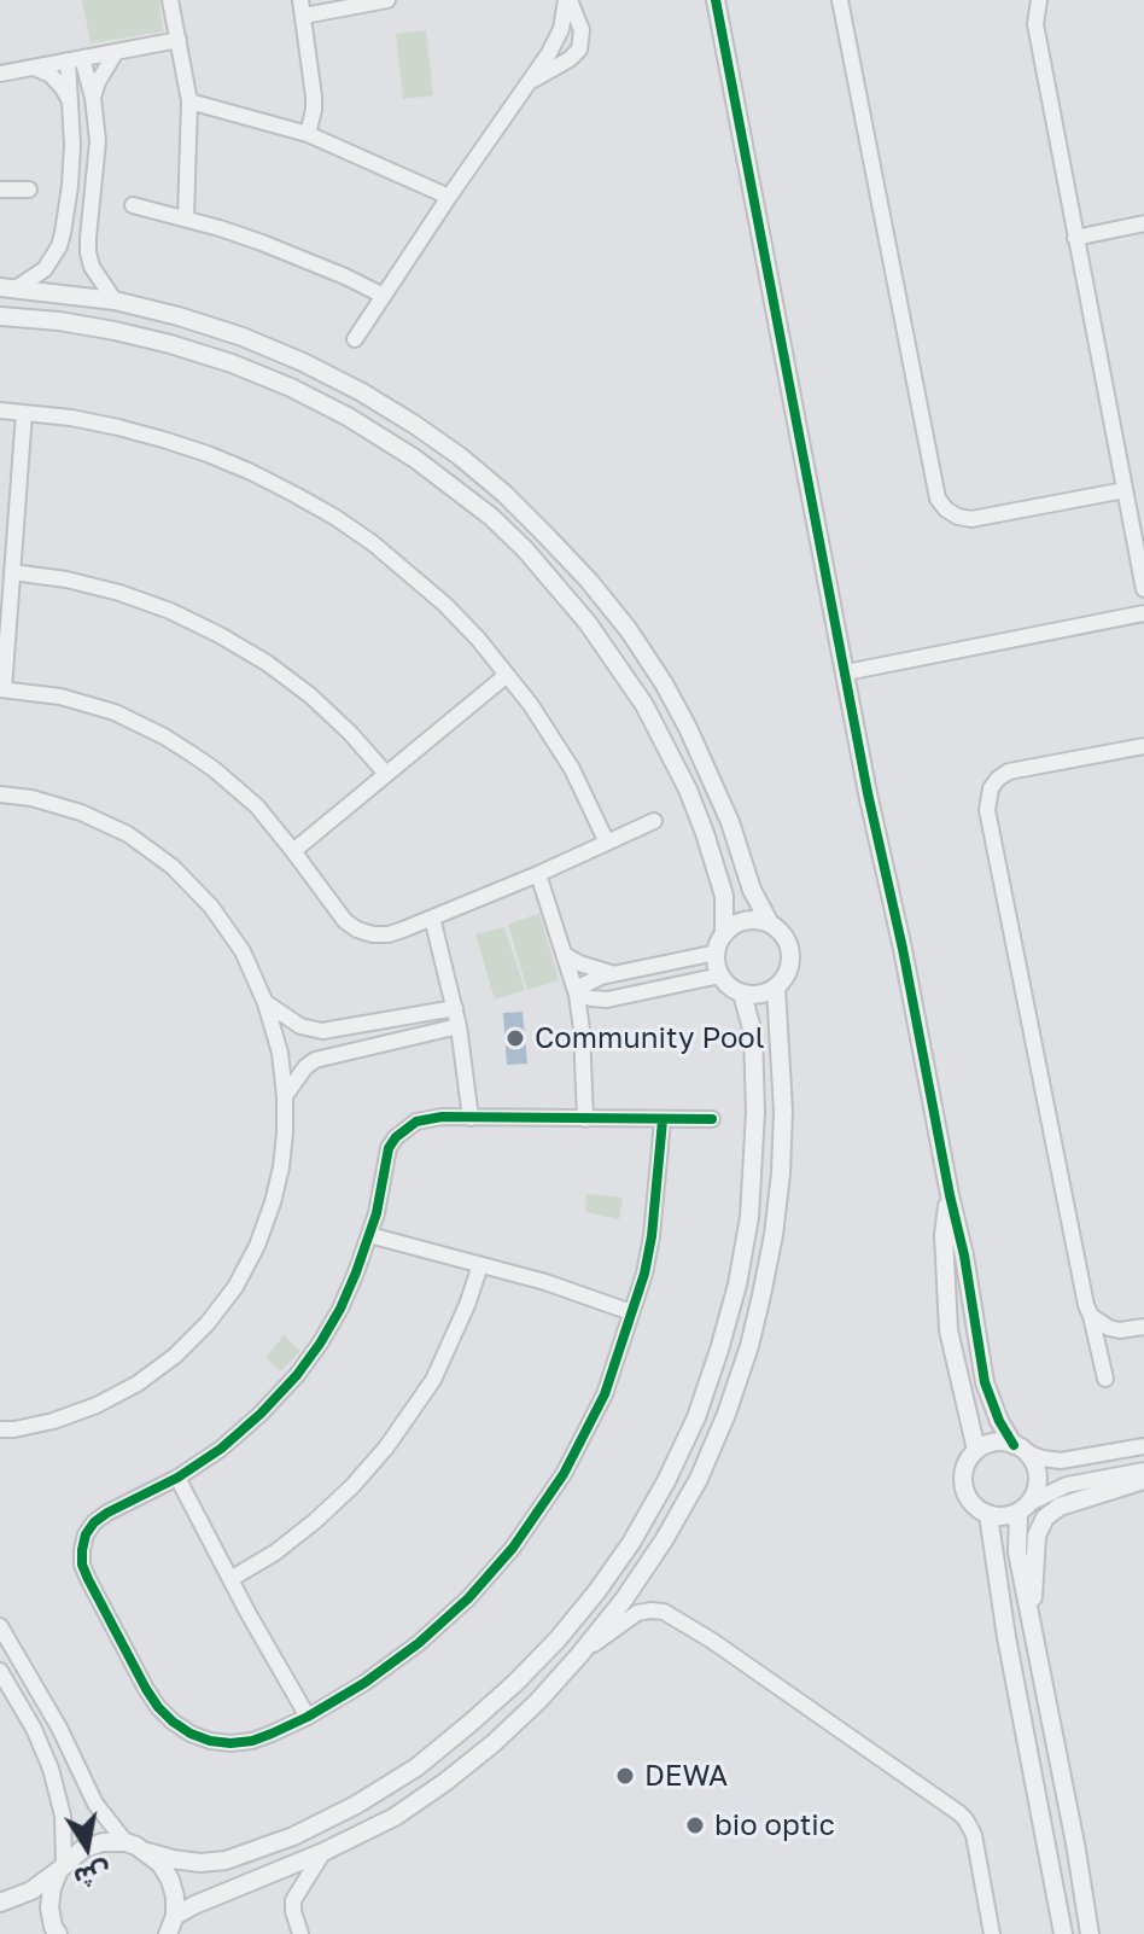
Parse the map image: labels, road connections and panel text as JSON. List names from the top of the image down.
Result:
{
  "places": ["Community Pool", "DEWA", "bio optic"],
  "north": "bottom"
}
